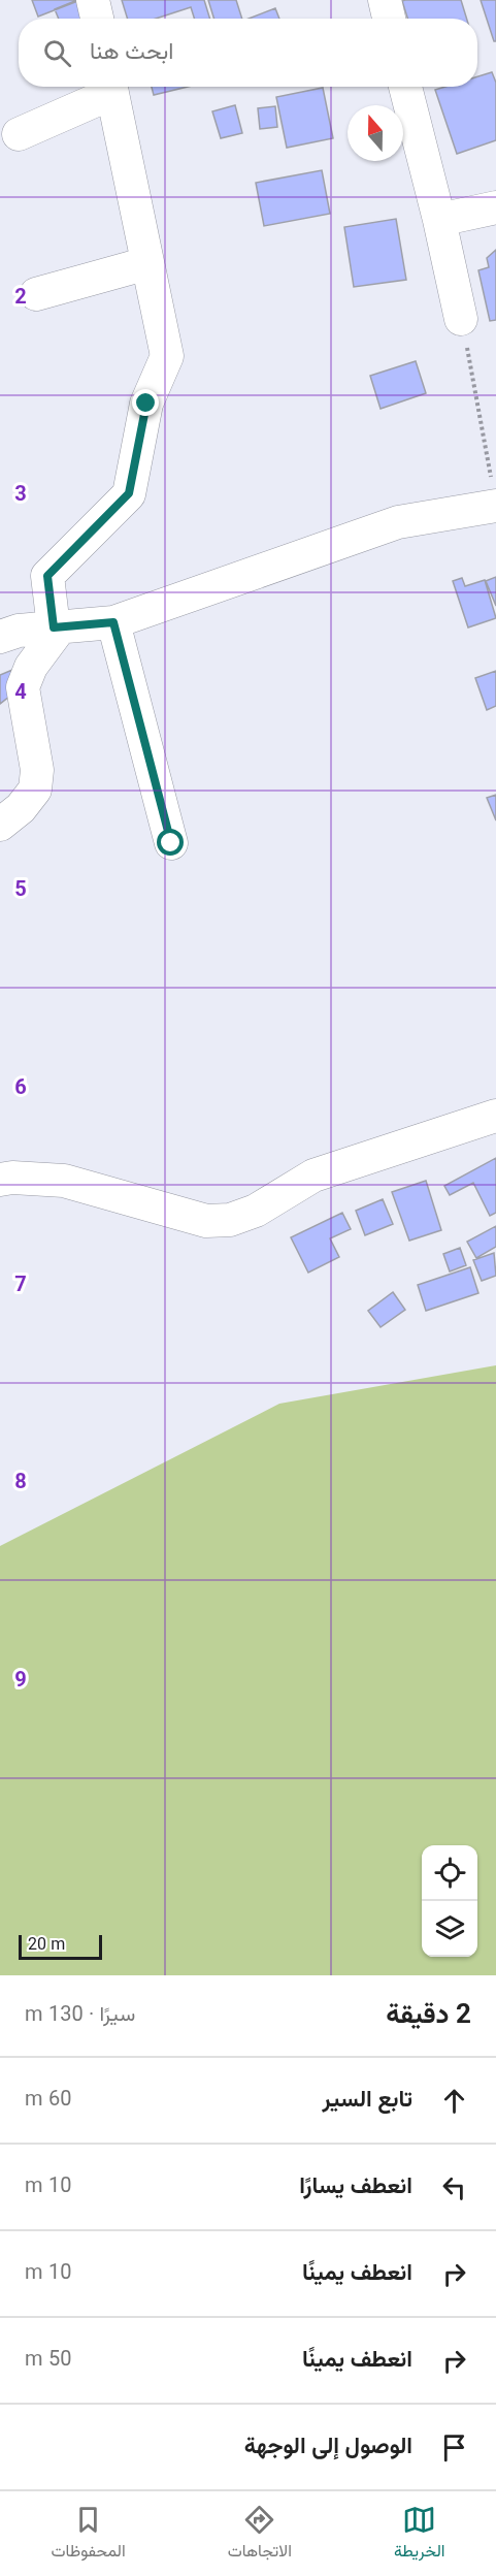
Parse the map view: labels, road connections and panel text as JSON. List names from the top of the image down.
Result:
{
  "scale_bar": "20 m",
  "north": "top",
  "page": {
    "search": "ابحث هنا",
    "scale": "20 m",
    "heading": ["2 دقيقة", "سيرًا · 130 m"],
    "list": [
      ["تابع السير", "60 m"],
      ["انعطف يسارًا", "10 m"],
      ["انعطف يمينًا", "10 m"],
      ["انعطف يمينًا", "50 m"],
      "الوصول إلى الوجهة"
    ],
    "nav": ["الخريطة", "الاتجاهات", "المحفوظات"]
  },
  "grid": {
    "rows": [
      "2",
      "3",
      "4",
      "5",
      "6",
      "7",
      "8",
      "9"
    ]
  }
}
